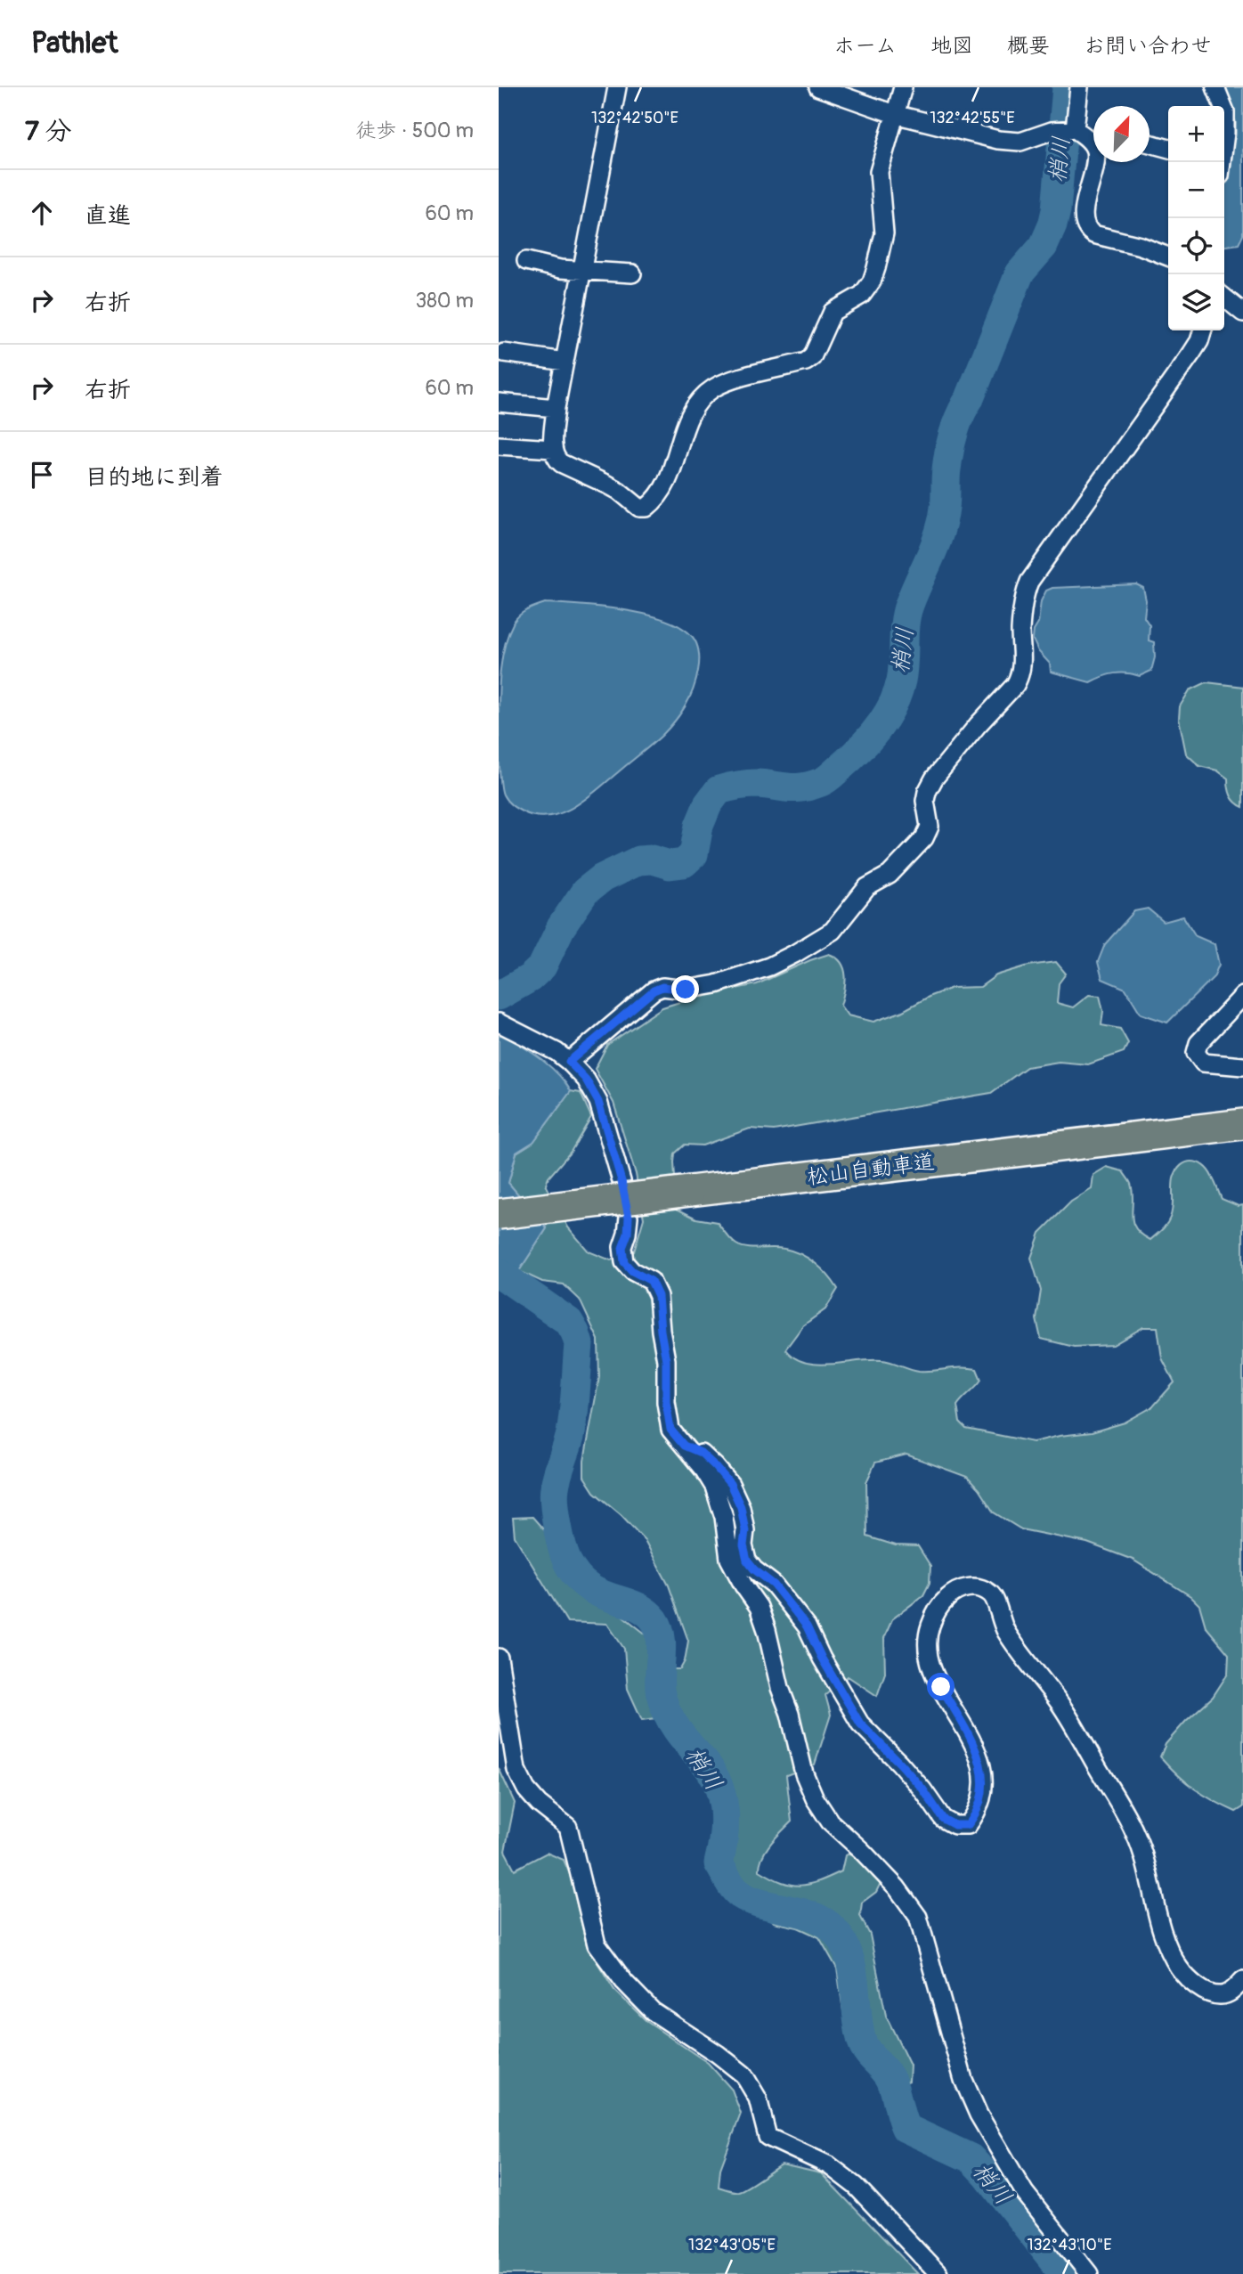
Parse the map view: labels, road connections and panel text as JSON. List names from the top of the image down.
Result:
{
  "streets": {
    "highway": ["松山自動車道"]
  },
  "water": ["梢川"],
  "north": "top right",
  "page": {
    "header": "Pathlet",
    "nav": [
      "ホーム",
      "地図",
      "概要",
      "お問い合わせ"
    ],
    "heading": ["7 分", "徒歩 · 500 m"],
    "map_buttons": ["+", "−"],
    "list": [
      ["直進", "60 m"],
      ["右折", "380 m"],
      ["右折", "60 m"],
      "目的地に到着"
    ]
  },
  "coordinates": [
    "132°42'50\"E",
    "132°42'55\"E",
    "132°43'05\"E",
    "132°43'10\"E"
  ]
}
